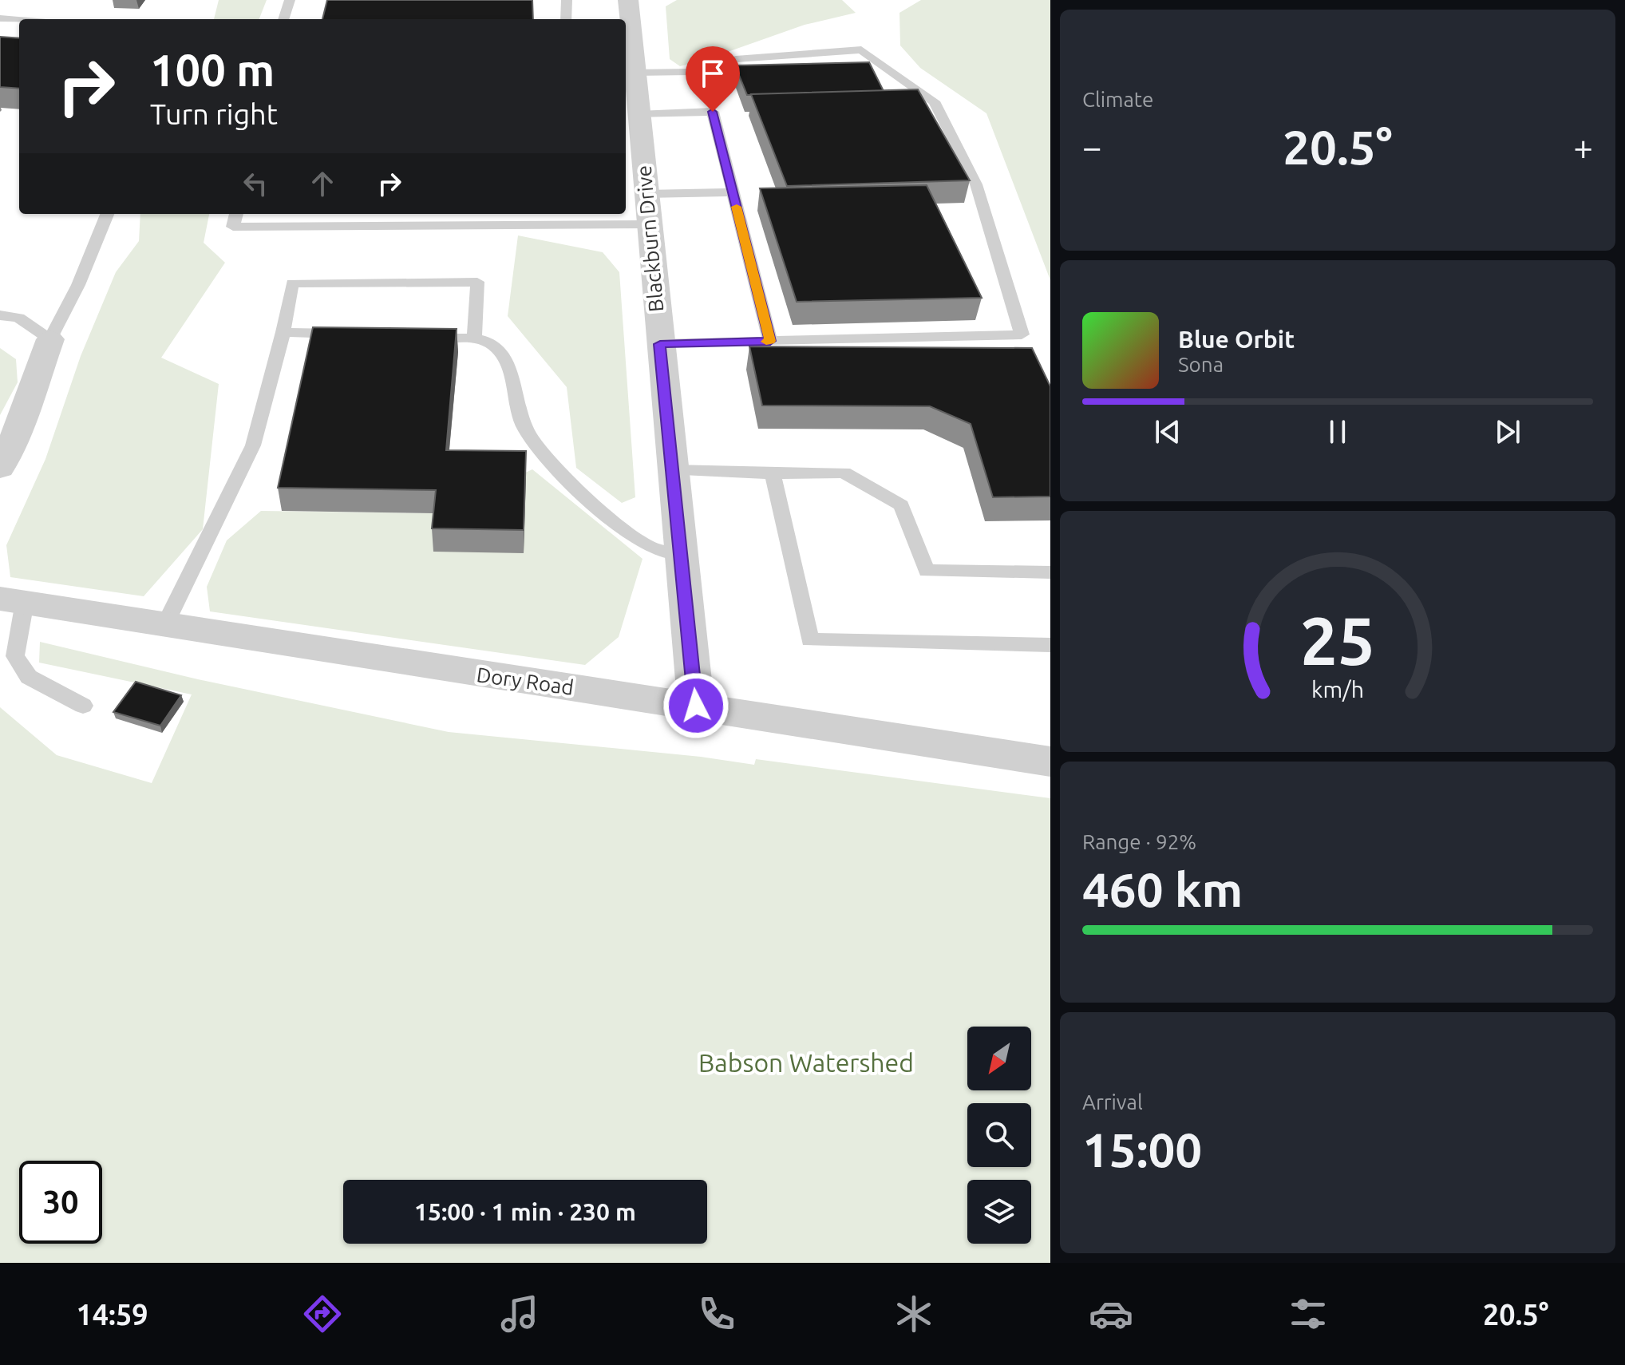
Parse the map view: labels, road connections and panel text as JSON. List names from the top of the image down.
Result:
{
  "streets": {
    "street": ["Blackburn Drive", "Dory Road"]
  },
  "crossings": [
    ["Blackburn Drive", "Dory Road"]
  ],
  "parks": ["Babson Watershed"],
  "north": "bottom left",
  "page": {
    "tile": [
      "Climate",
      ["Range · 92%", "460 km"],
      ["Arrival", "15:00"]
    ],
    "turn": ["100 m", "Turn right"],
    "heat": ["−", "20.5°", "+"],
    "song": ["Blue Orbit", "Sona"],
    "limit": "30",
    "trip": "15:00 · 1 min · 230 m",
    "tabs": ["14:59", "20.5°"],
    "gauge": ["25", "km/h"]
  }
}
